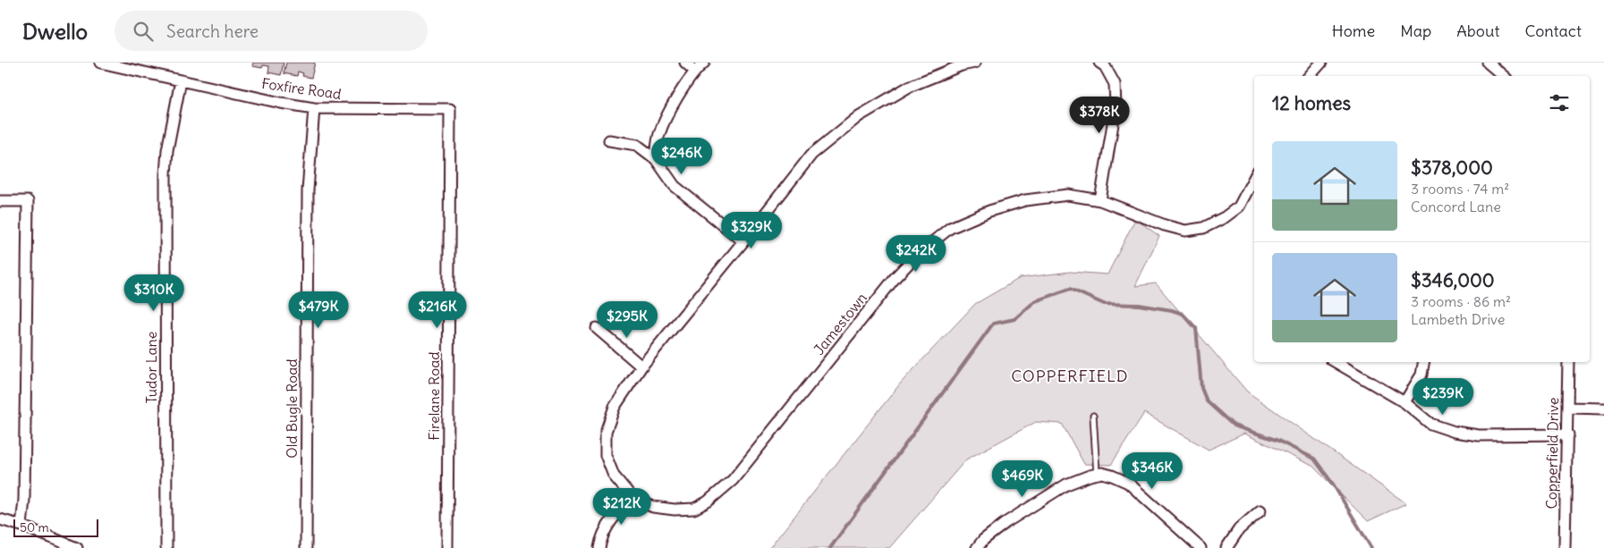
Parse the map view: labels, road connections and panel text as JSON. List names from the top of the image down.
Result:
{
  "streets": {
    "street": [
      "Foxfire Road",
      "Jamestown",
      "Tudor Lane",
      "Firelane Road",
      "Old Bugle Road",
      "Copperfield Drive"
    ]
  },
  "crossings": [
    ["Foxfire Road", "Tudor Lane"],
    ["Foxfire Road", "Firelane Road"],
    ["Foxfire Road", "Old Bugle Road"]
  ],
  "districts": ["COPPERFIELD"],
  "scale_bar": "50 m",
  "page": {
    "header": "Dwello",
    "search": "Search here",
    "nav": [
      "Home",
      "Map",
      "About",
      "Contact"
    ],
    "heading": "12 homes",
    "price": [
      "$378K",
      "$246K",
      "$329K",
      "$242K",
      "$310K",
      "$479K",
      "$216K",
      "$295K",
      "$239K",
      "$346K",
      "$469K",
      "$212K"
    ],
    "list": [
      {
        "name": "$378,000",
        "note": "3 rooms · 74 m² · Concord Lane"
      },
      {
        "name": "$346,000",
        "note": "3 rooms · 86 m² · Lambeth Drive"
      }
    ],
    "scale": "50 m"
  }
}
